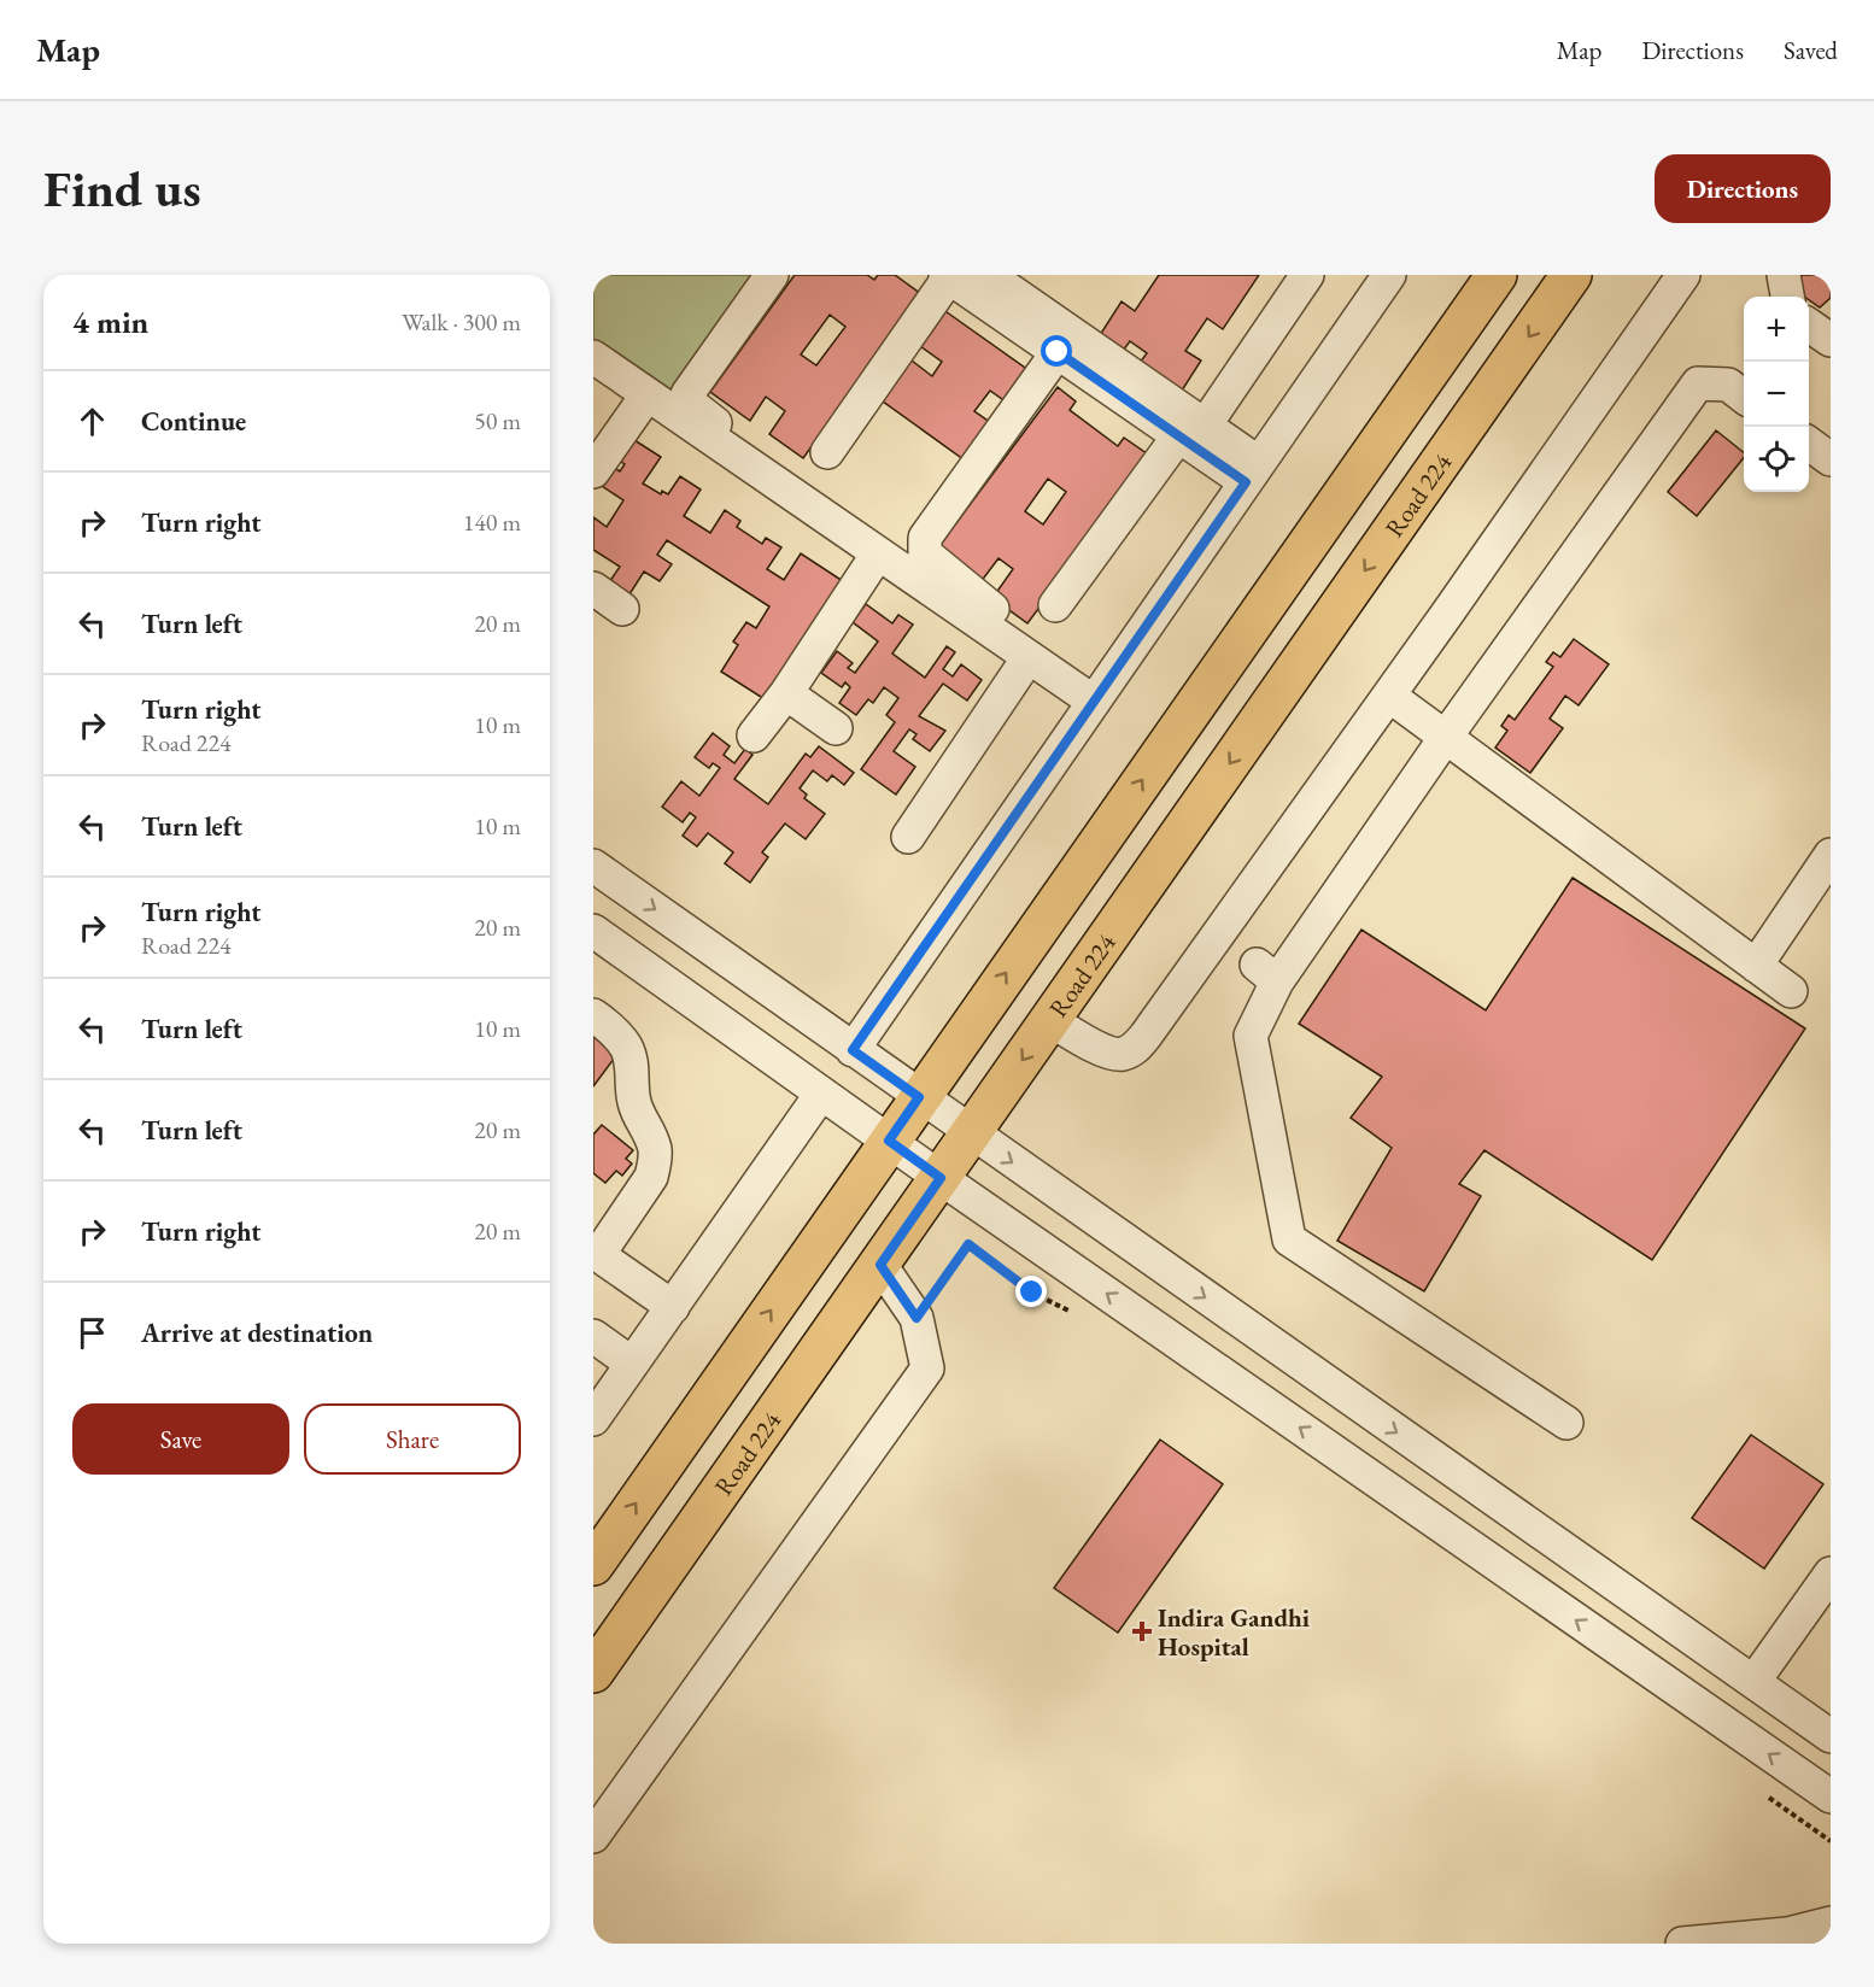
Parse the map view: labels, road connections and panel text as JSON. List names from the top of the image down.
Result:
{
  "streets": {
    "main road": ["Road 224"]
  },
  "places": {
    "health": ["Indira Gandhi Hospital"]
  },
  "page": {
    "header": "Map",
    "nav": ["Map", "Directions", "Saved"],
    "buttons": [
      "Directions",
      ["Save", "Share"]
    ],
    "title": "Find us",
    "heading": ["4 min", "Walk · 300 m"],
    "map_buttons": ["+", "−"],
    "list": [
      ["Continue", "50 m"],
      ["Turn right", "140 m"],
      ["Turn left", "20 m"],
      ["Turn right", "Road 224", "10 m"],
      ["Turn left", "10 m"],
      ["Turn right", "Road 224", "20 m"],
      ["Turn left", "10 m"],
      ["Turn left", "20 m"],
      ["Turn right", "20 m"],
      "Arrive at destination"
    ]
  }
}
